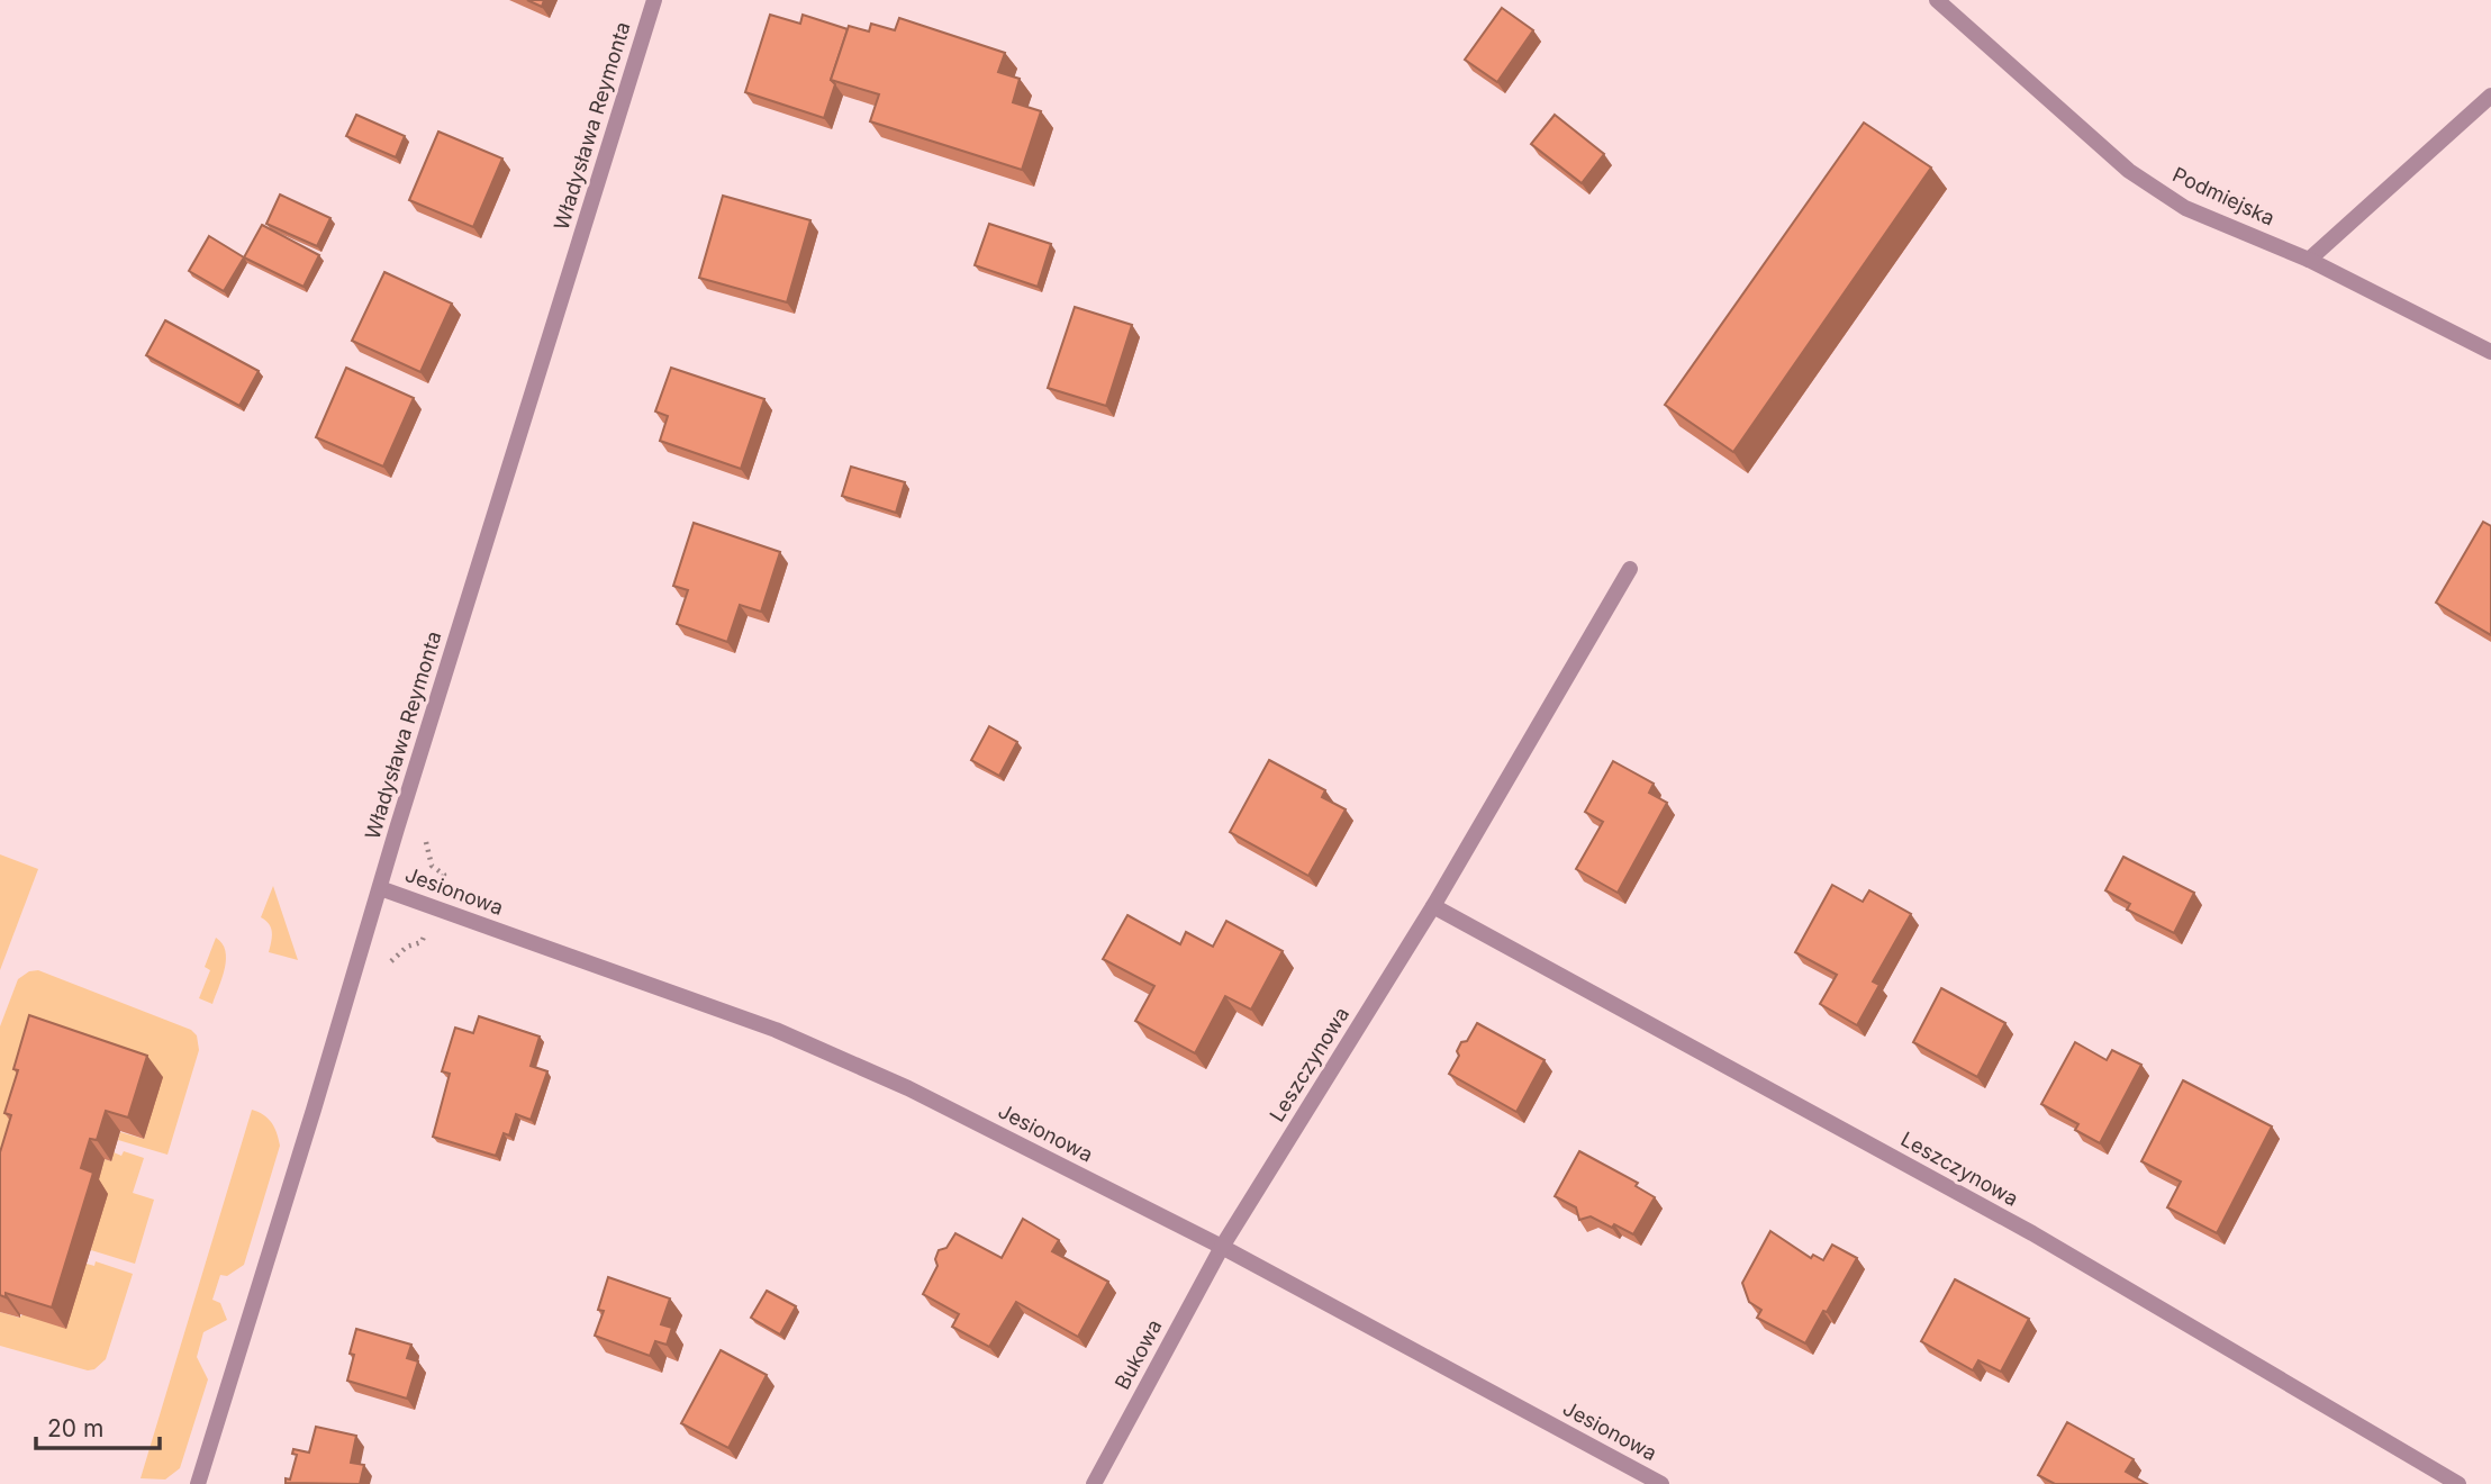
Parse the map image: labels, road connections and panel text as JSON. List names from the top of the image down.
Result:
{
  "streets": {
    "street": [
      "Władysława Reymonta",
      "Podmiejska",
      "Jesionowa",
      "Leszczynowa",
      "Bukowa"
    ]
  },
  "crossings": [
    ["Władysława Reymonta", "Jesionowa"],
    ["Jesionowa", "Leszczynowa"],
    ["Jesionowa", "Bukowa"],
    ["Leszczynowa", "Bukowa"]
  ],
  "scale_bar": "20 m"
}
